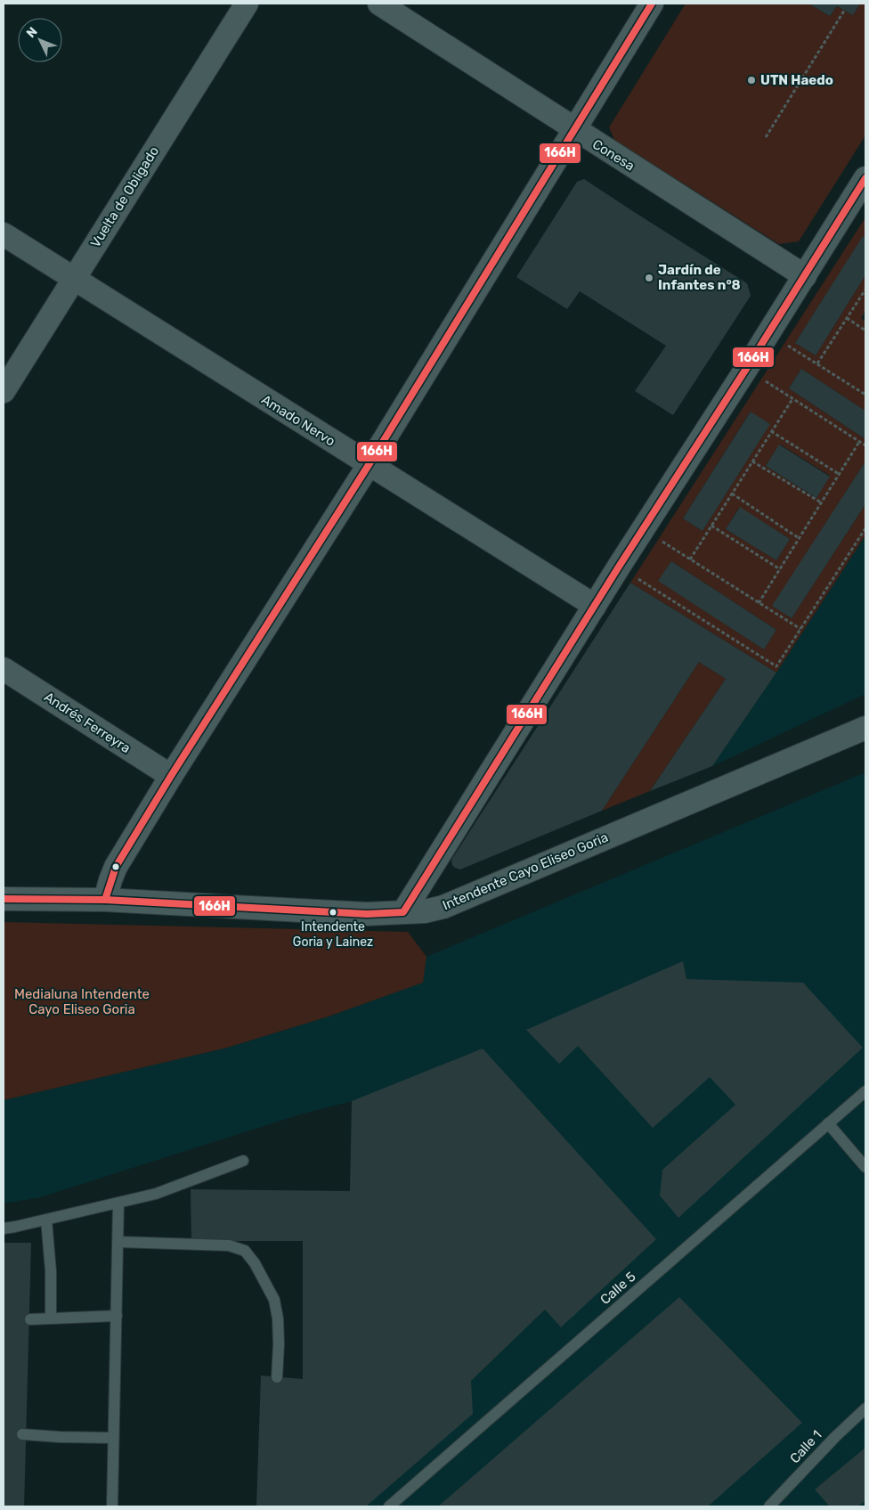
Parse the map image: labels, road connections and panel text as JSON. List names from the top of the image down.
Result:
{
  "streets": {
    "street": [
      "Conesa",
      "Vuelta de Obligado",
      "Amado Nervo",
      "Andrés Ferreyra",
      "Intendente Cayo Eliseo Goria"
    ],
    "lane": ["Calle 5", "Calle 1"]
  },
  "crossings": [
    ["Vuelta de Obligado", "Amado Nervo"]
  ],
  "parks": ["Medialuna Intendente Cayo Eliseo Goria"],
  "places": ["UTN Haedo", "Jardín de Infantes n°8", "Intendente Goria y Lainez"],
  "lines": ["transit line 166H"],
  "north": "top left"
}
